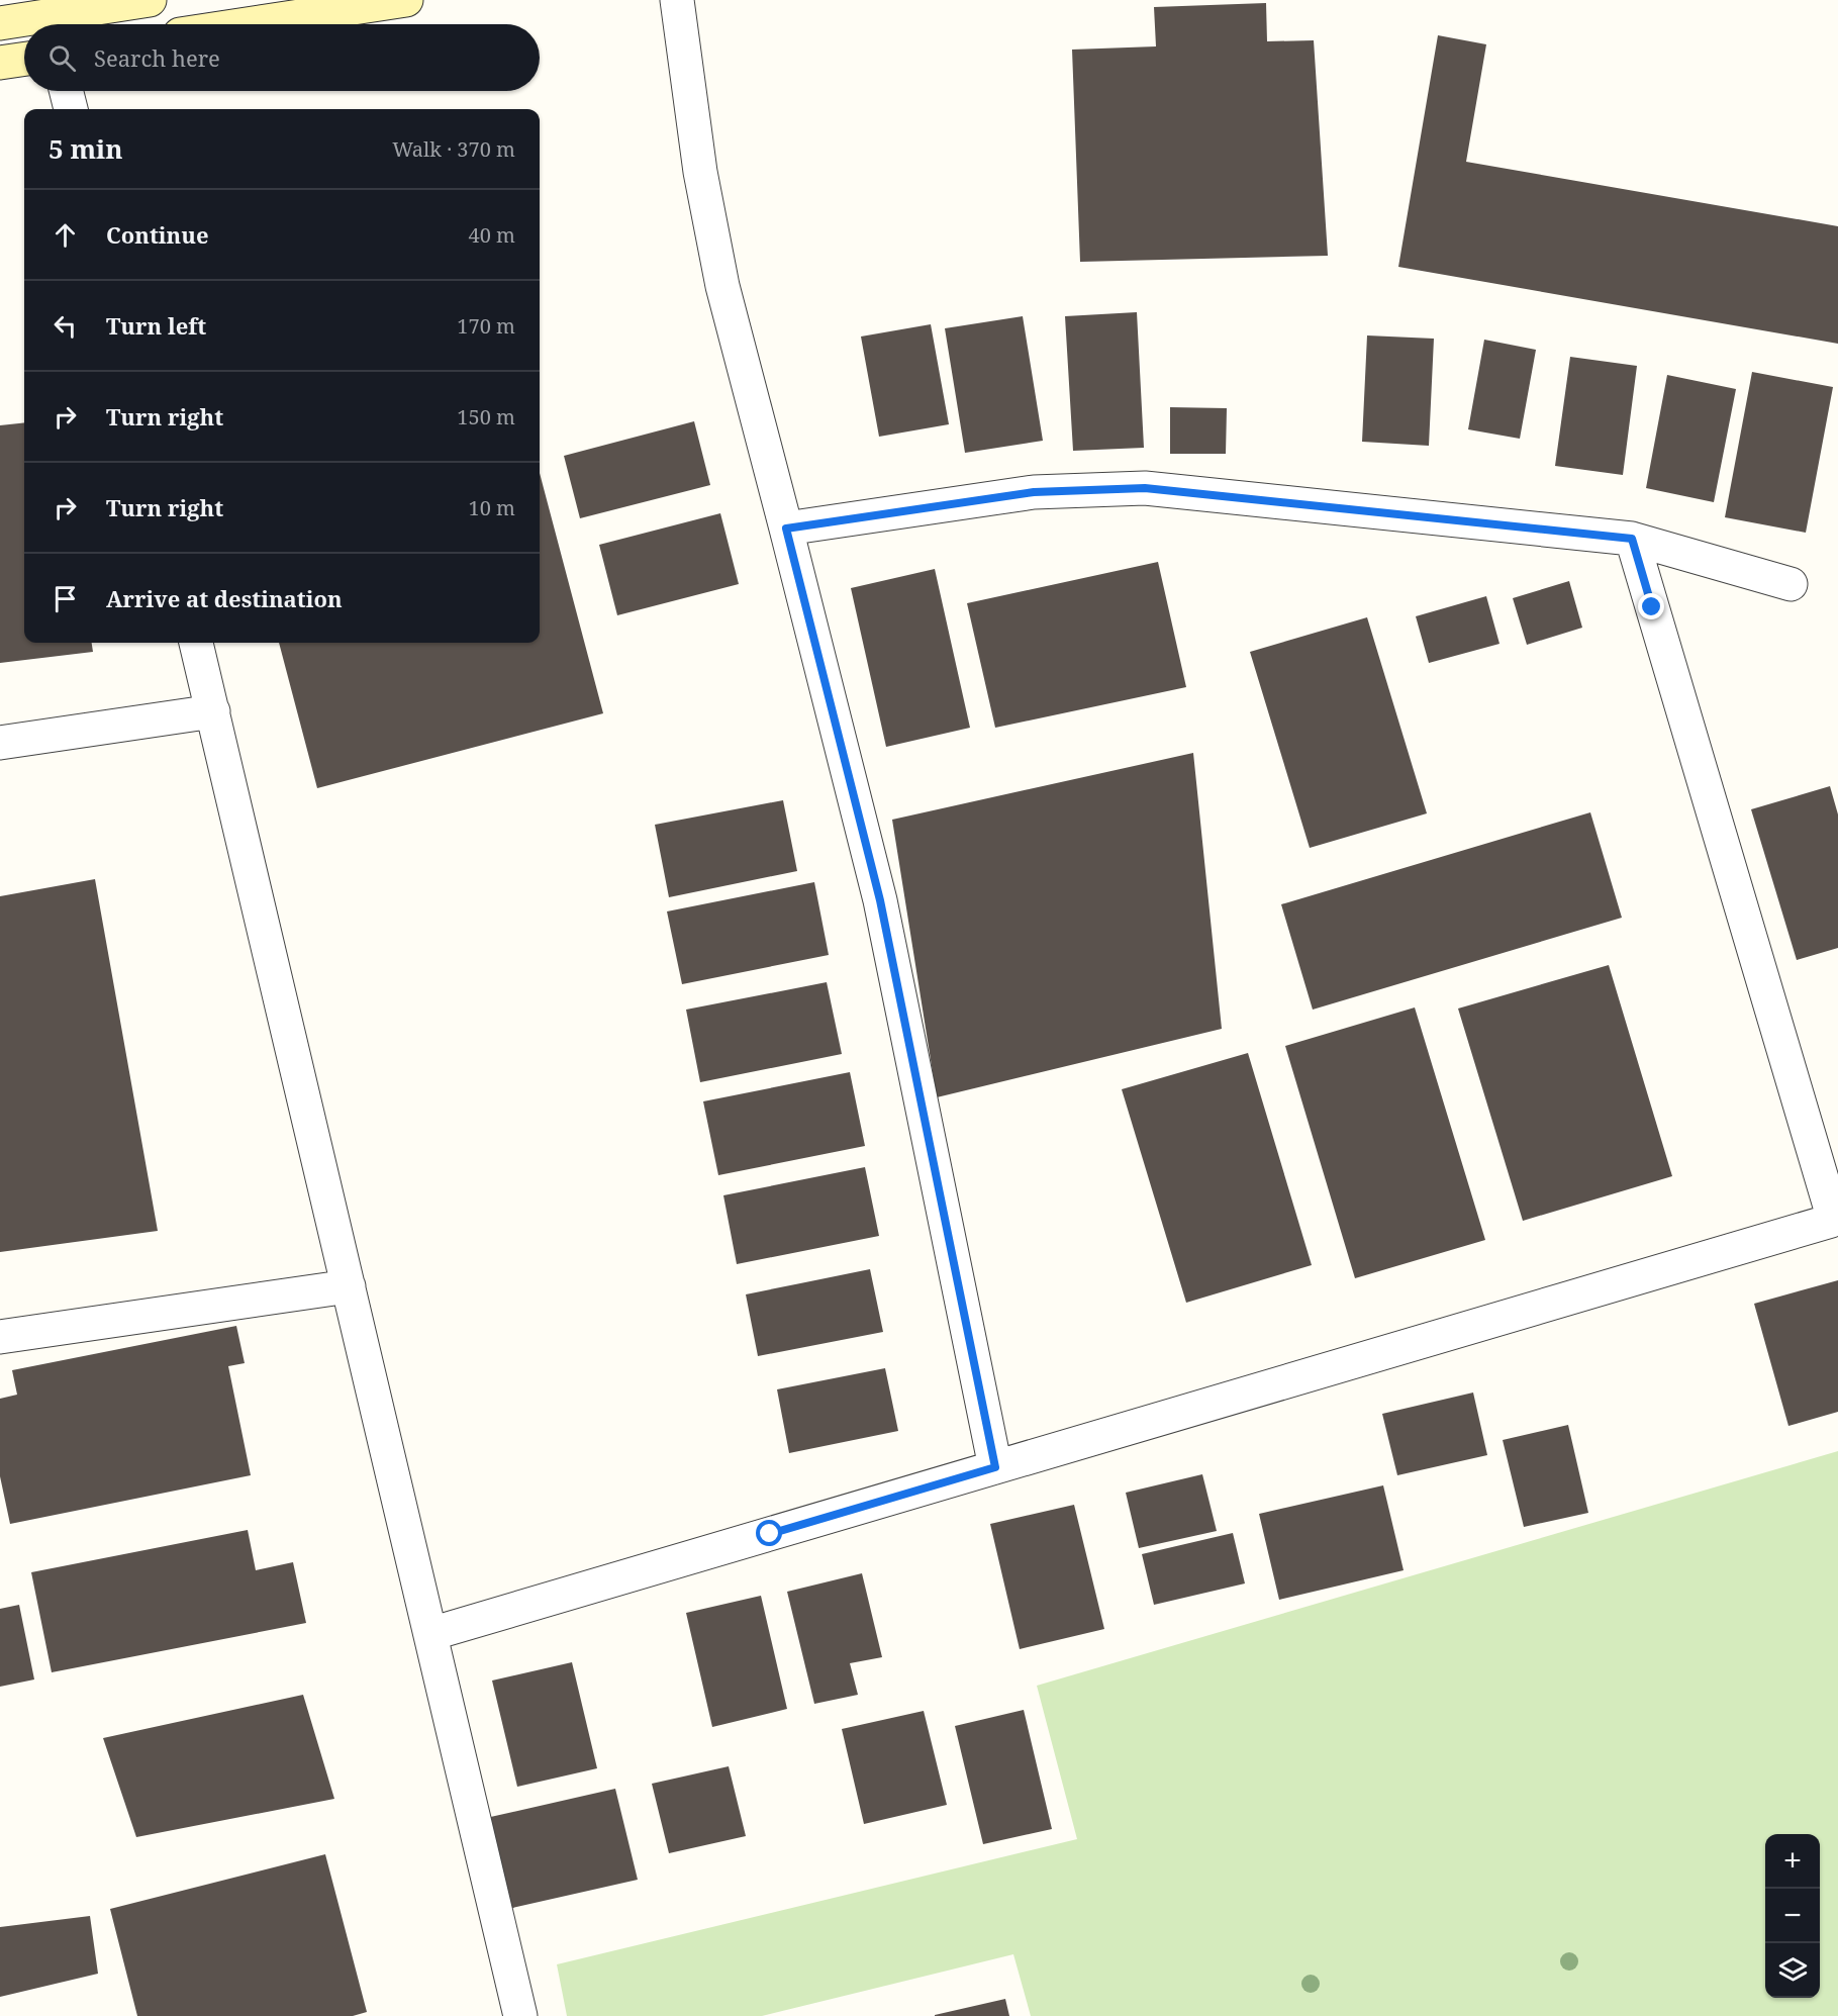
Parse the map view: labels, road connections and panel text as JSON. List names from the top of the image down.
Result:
{
  "page": {
    "search": "Search here",
    "heading": ["5 min", "Walk · 370 m"],
    "list": [
      ["Continue", "40 m"],
      ["Turn left", "170 m"],
      ["Turn right", "150 m"],
      ["Turn right", "10 m"],
      "Arrive at destination"
    ],
    "map_buttons": ["+", "−"]
  }
}
